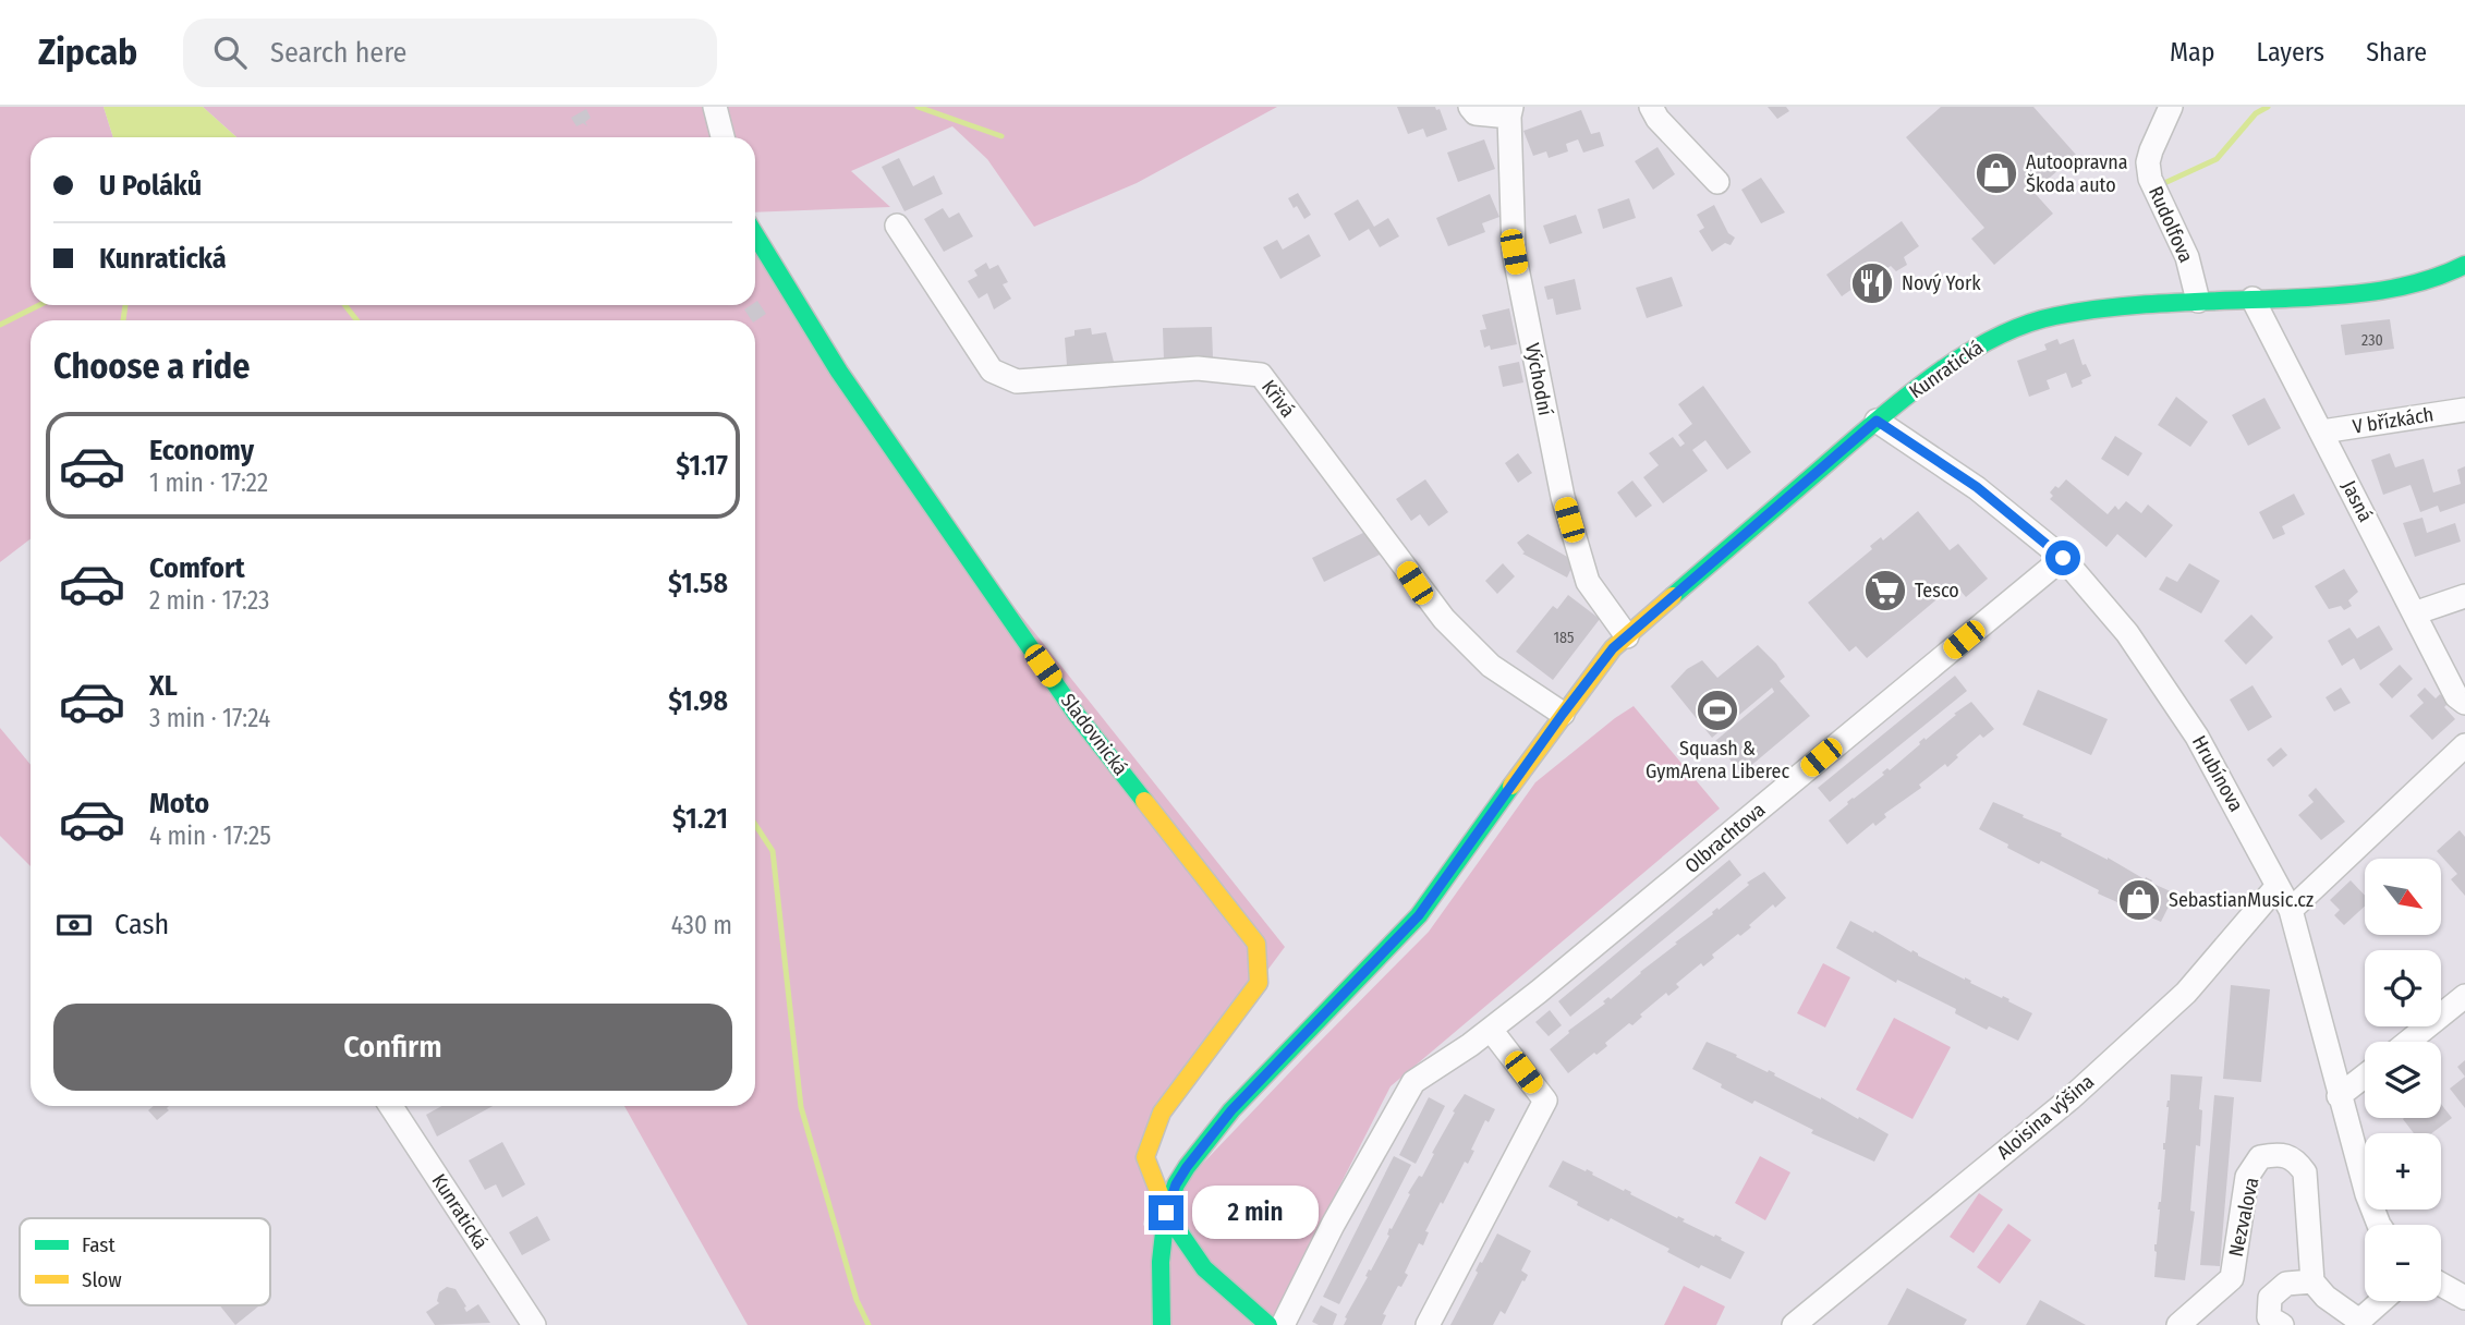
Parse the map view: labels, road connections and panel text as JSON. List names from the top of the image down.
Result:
{
  "streets": {
    "street": [
      "Rudolfova",
      "Kunratická",
      "Východní",
      "Křivá",
      "V břízkách",
      "Jasná",
      "Sladovnická",
      "Hrubínova",
      "Olbrachtova",
      "Aloisina výšina",
      "Nezvalova"
    ]
  },
  "crossings": [
    ["Rudolfova", "Kunratická"],
    ["Kunratická", "Východní"],
    ["Kunratická", "Křivá"],
    ["Kunratická", "Jasná"],
    ["Kunratická", "Sladovnická"],
    ["Kunratická", "Hrubínova"],
    ["V břízkách", "Jasná"],
    ["Hrubínova", "Olbrachtova"],
    ["Hrubínova", "Aloisina výšina"]
  ],
  "places": {
    "shop": ["Autoopravna Škoda auto", "SebastianMusic.cz"],
    "restaurant": ["Nový York"],
    "supermarket": ["Tesco"],
    "sports": ["Squash & GymArena Liberec"]
  },
  "house_numbers": ["230", "185"],
  "legend": ["Fast", "Slow"],
  "north": "bottom right",
  "page": {
    "header": "Zipcab",
    "search": "Search here",
    "nav": ["Map", "Layers", "Share"],
    "banner": ["U Poláků", "Kunratická"],
    "heading": "Choose a ride",
    "list": [
      {
        "name": "Economy",
        "note": "1 min · 17:22",
        "value": "$1.17"
      },
      {
        "name": "Comfort",
        "note": "2 min · 17:23",
        "value": "$1.58"
      },
      {
        "name": "XL",
        "note": "3 min · 17:24",
        "value": "$1.98"
      },
      {
        "name": "Moto",
        "note": "4 min · 17:25",
        "value": "$1.21"
      }
    ],
    "map_buttons": ["+", "−"],
    "pay": ["Cash", "430 m"],
    "buttons": "Confirm",
    "bubble": "2 min"
  }
}
